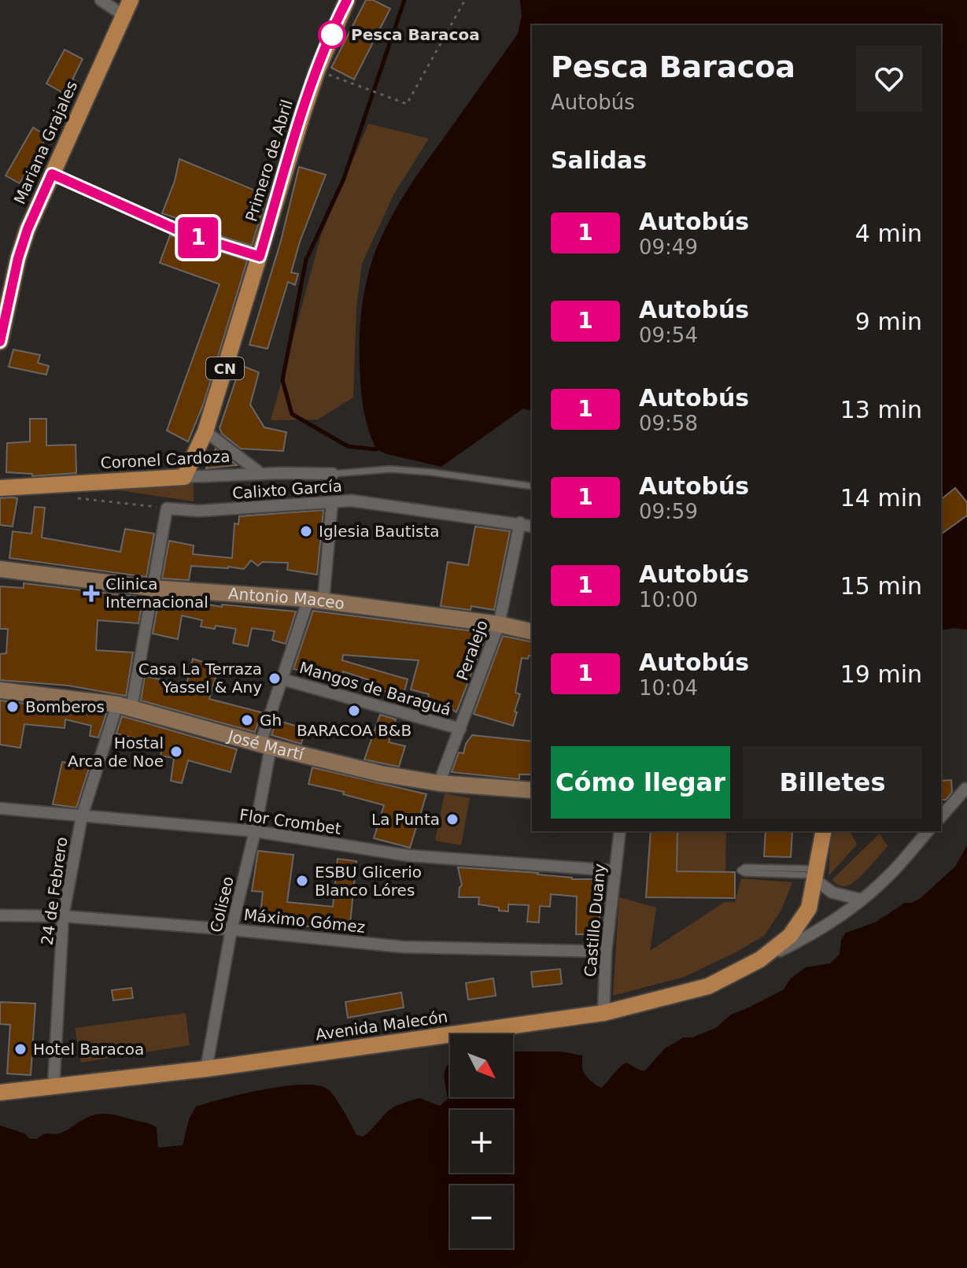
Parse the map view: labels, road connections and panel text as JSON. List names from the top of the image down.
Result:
{
  "streets": {
    "main road": [
      "Mariana Grajales",
      "Primero de Abril",
      "CN",
      "Coronel Cardoza",
      "Antonio Maceo",
      "José Martí",
      "Avenida Malecón"
    ],
    "street": [
      "Calixto García",
      "Peralejo",
      "Mangos de Baraguá",
      "Flor Crombet",
      "24 de Febrero",
      "Coliseo",
      "Castillo Duany",
      "Máximo Gómez"
    ]
  },
  "crossings": [
    ["Primero de Abril", "Coronel Cardoza"],
    ["Calixto García", "Peralejo"],
    ["Calixto García", "24 de Febrero"],
    ["Calixto García", "Coliseo"],
    ["Antonio Maceo", "Peralejo"],
    ["Antonio Maceo", "24 de Febrero"],
    ["Antonio Maceo", "Coliseo"],
    ["Peralejo", "Mangos de Baraguá"],
    ["Peralejo", "José Martí"],
    ["Mangos de Baraguá", "Coliseo"],
    ["José Martí", "24 de Febrero"],
    ["José Martí", "Coliseo"],
    ["Flor Crombet", "24 de Febrero"],
    ["Flor Crombet", "Coliseo"],
    ["Flor Crombet", "Castillo Duany"],
    ["24 de Febrero", "Máximo Gómez"],
    ["24 de Febrero", "Avenida Malecón"],
    ["Coliseo", "Máximo Gómez"],
    ["Coliseo", "Avenida Malecón"],
    ["Castillo Duany", "Máximo Gómez"],
    ["Castillo Duany", "Avenida Malecón"]
  ],
  "places": {
    "other": [
      "Pesca Baracoa",
      "Iglesia Bautista",
      "Casa La Terraza Yassel & Any",
      "Bomberos",
      "BARACOA B&B",
      "Gh",
      "Hostal Arca de Noe",
      "La Punta",
      "ESBU Glicerio Blanco Lóres",
      "Hotel Baracoa"
    ],
    "health": ["Clinica Internacional"]
  },
  "lines": ["bus line 1"],
  "north": "bottom right",
  "page": {
    "on_map": "1",
    "heading": [
      ["Pesca Baracoa", "Autobús"],
      "Salidas"
    ],
    "list": [
      {
        "mark": "1",
        "name": "Autobús",
        "note": "09:49",
        "value": "4 min"
      },
      {
        "mark": "1",
        "name": "Autobús",
        "note": "09:54",
        "value": "9 min"
      },
      {
        "mark": "1",
        "name": "Autobús",
        "note": "09:58",
        "value": "13 min"
      },
      {
        "mark": "1",
        "name": "Autobús",
        "note": "09:59",
        "value": "14 min"
      },
      {
        "mark": "1",
        "name": "Autobús",
        "note": "10:00",
        "value": "15 min"
      },
      {
        "mark": "1",
        "name": "Autobús",
        "note": "10:04",
        "value": "19 min"
      }
    ],
    "buttons": ["Cómo llegar", "Billetes"],
    "map_buttons": ["+", "−"]
  }
}
